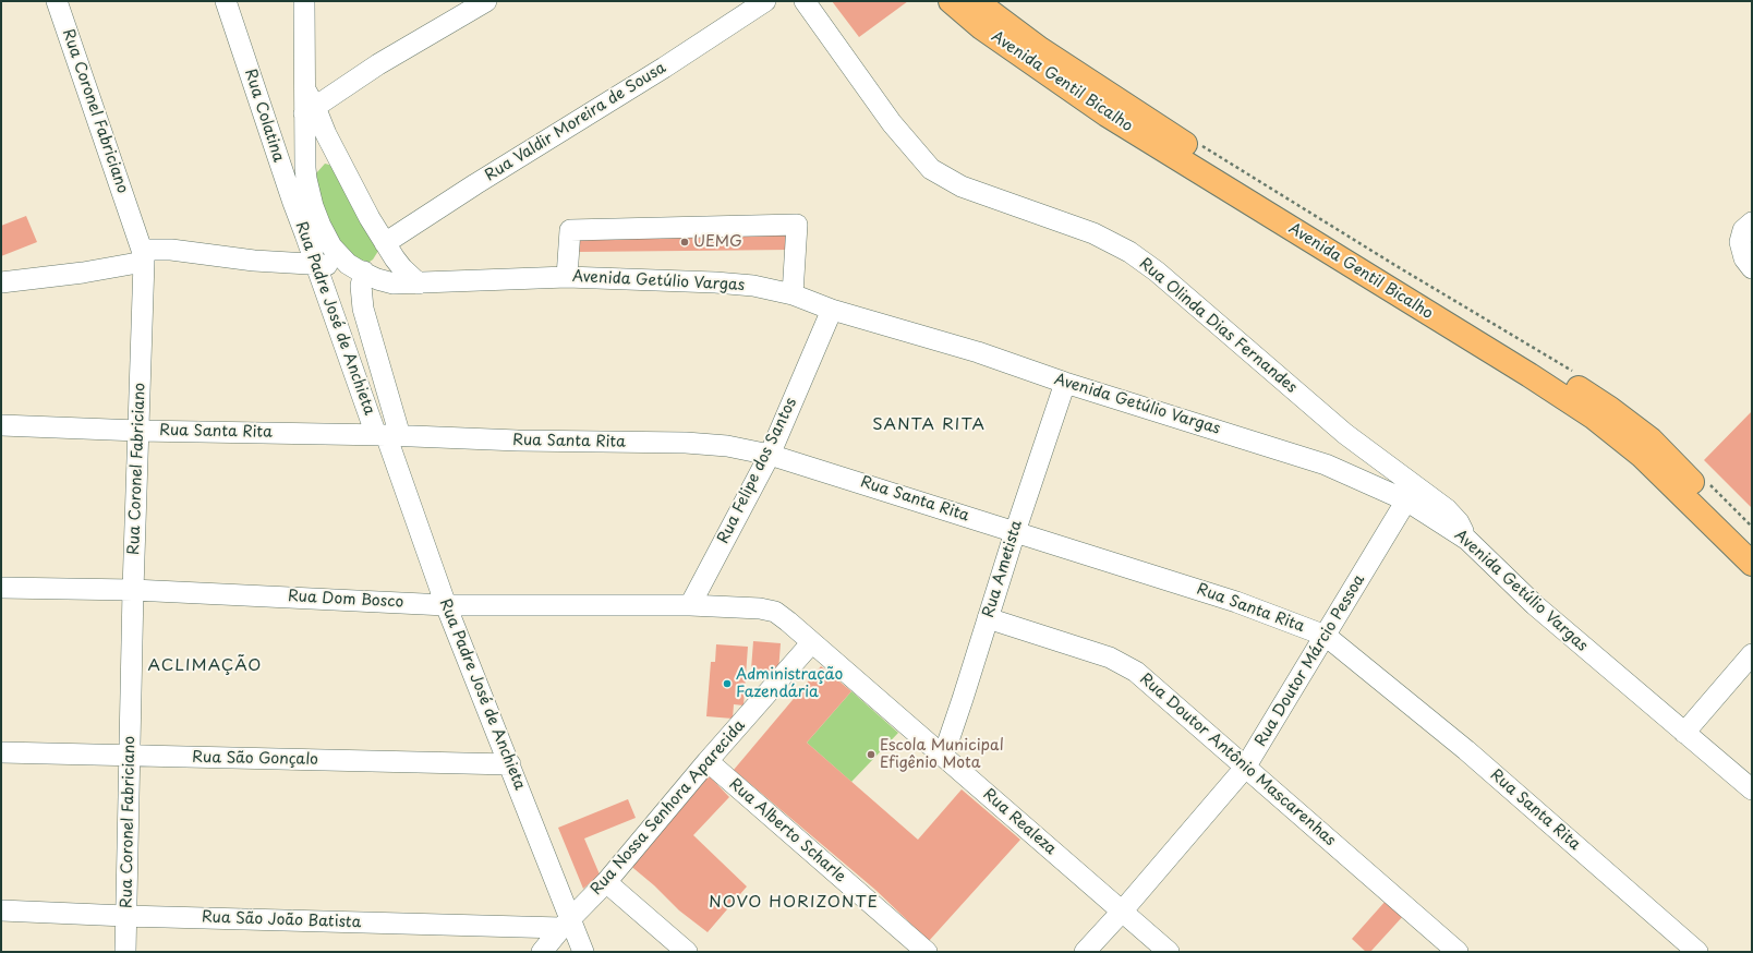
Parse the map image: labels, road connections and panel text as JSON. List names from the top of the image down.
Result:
{
  "streets": {
    "main road": ["Avenida Gentil Bicalho"],
    "street": [
      "Rua Coronel Fabriciano",
      "Rua Colatina",
      "Rua Valdir Moreira de Sousa",
      "Avenida Getúlio Vargas",
      "Rua Padre José de Anchieta",
      "Rua Olinda Dias Fernandes",
      "Rua Santa Rita",
      "Rua Felipe dos Santos",
      "Rua Ametista",
      "Rua Dom Bosco",
      "Rua Doutor Márcio Pessoa",
      "Rua São Gonçalo",
      "Rua Doutor Antônio Mascarenhas",
      "Rua Nossa Senhora Aparecida",
      "Rua Realeza",
      "Rua Alberto Scharle",
      "Rua São João Batista"
    ]
  },
  "crossings": [
    ["Rua Coronel Fabriciano", "Rua Santa Rita"],
    ["Rua Coronel Fabriciano", "Rua Dom Bosco"],
    ["Rua Coronel Fabriciano", "Rua São Gonçalo"],
    ["Rua Coronel Fabriciano", "Rua São João Batista"],
    ["Rua Colatina", "Rua Padre José de Anchieta"],
    ["Avenida Getúlio Vargas", "Rua Padre José de Anchieta"],
    ["Avenida Getúlio Vargas", "Rua Olinda Dias Fernandes"],
    ["Avenida Getúlio Vargas", "Rua Felipe dos Santos"],
    ["Avenida Getúlio Vargas", "Rua Ametista"],
    ["Avenida Getúlio Vargas", "Rua Doutor Márcio Pessoa"],
    ["Rua Padre José de Anchieta", "Rua Santa Rita"],
    ["Rua Padre José de Anchieta", "Rua Dom Bosco"],
    ["Rua Padre José de Anchieta", "Rua São Gonçalo"],
    ["Rua Padre José de Anchieta", "Rua Nossa Senhora Aparecida"],
    ["Rua Padre José de Anchieta", "Rua São João Batista"],
    ["Rua Olinda Dias Fernandes", "Rua Doutor Márcio Pessoa"],
    ["Rua Santa Rita", "Rua Felipe dos Santos"],
    ["Rua Santa Rita", "Rua Ametista"],
    ["Rua Santa Rita", "Rua Doutor Márcio Pessoa"],
    ["Rua Felipe dos Santos", "Rua Dom Bosco"],
    ["Rua Felipe dos Santos", "Rua Realeza"],
    ["Rua Ametista", "Rua Doutor Antônio Mascarenhas"],
    ["Rua Ametista", "Rua Realeza"],
    ["Rua Dom Bosco", "Rua Realeza"],
    ["Rua Doutor Márcio Pessoa", "Rua Doutor Antônio Mascarenhas"],
    ["Rua Doutor Márcio Pessoa", "Rua Realeza"],
    ["Rua Nossa Senhora Aparecida", "Rua Realeza"],
    ["Rua Nossa Senhora Aparecida", "Rua Alberto Scharle"],
    ["Rua Nossa Senhora Aparecida", "Rua São João Batista"]
  ],
  "districts": ["SANTA RITA", "ACLIMAÇÃO", "NOVO HORIZONTE"],
  "places": ["UEMG", "Administração Fazendária", "Escola Municipal Efigênio Mota"]
}
